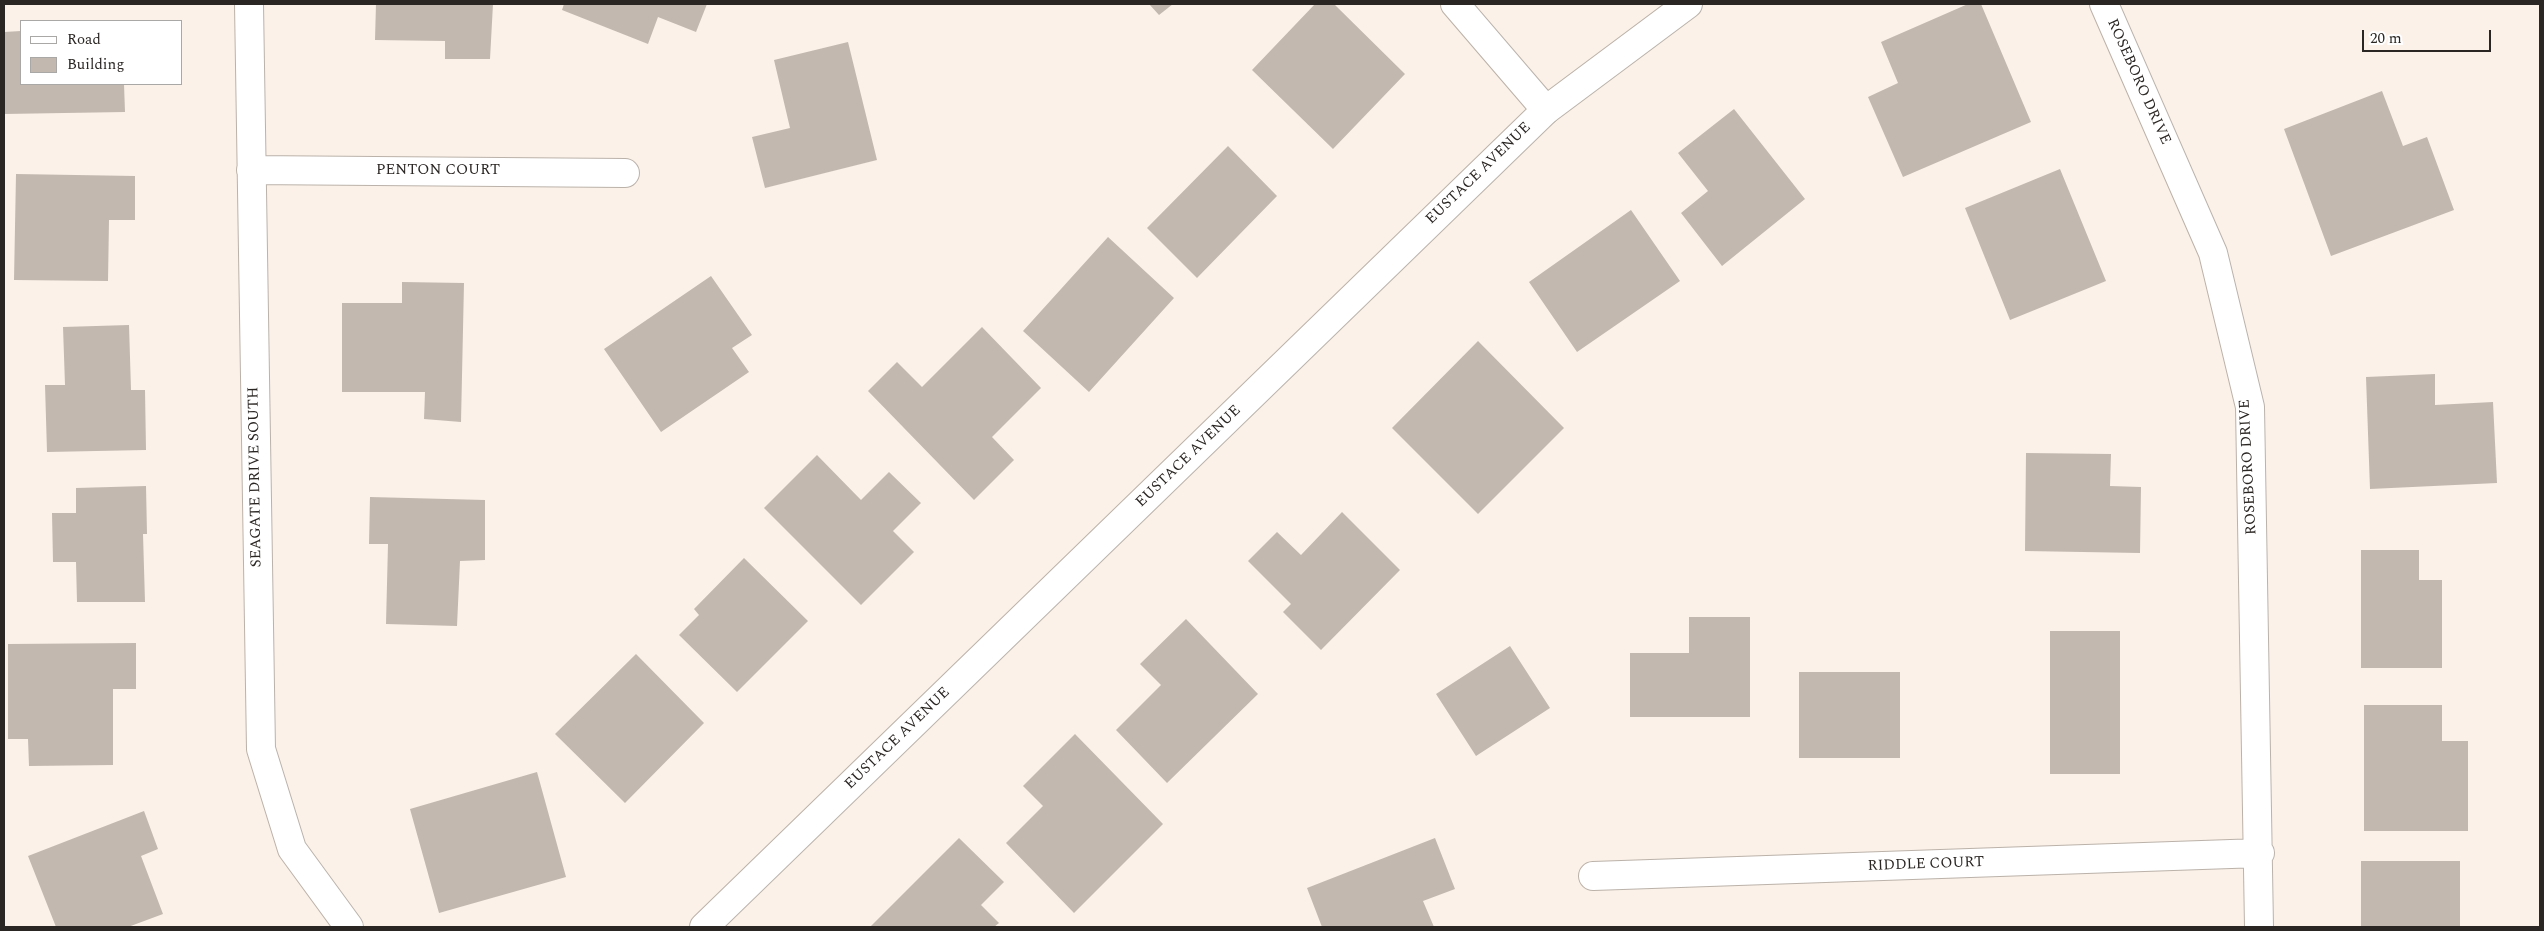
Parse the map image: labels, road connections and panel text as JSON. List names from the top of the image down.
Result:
{
  "streets": {
    "street": [
      "ROSEBORO DRIVE",
      "PENTON COURT",
      "EUSTACE AVENUE",
      "SEAGATE DRIVE SOUTH",
      "RIDDLE COURT"
    ]
  },
  "crossings": [
    ["ROSEBORO DRIVE", "RIDDLE COURT"],
    ["PENTON COURT", "SEAGATE DRIVE SOUTH"]
  ],
  "legend": ["Road", "Building"],
  "scale_bar": "20 m"
}
